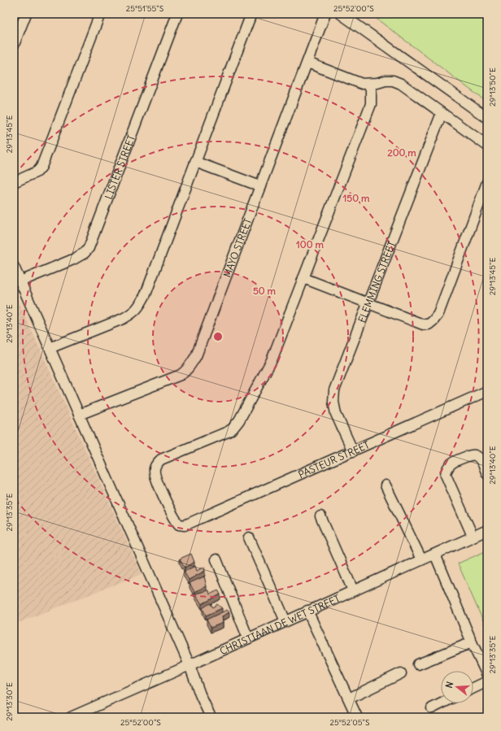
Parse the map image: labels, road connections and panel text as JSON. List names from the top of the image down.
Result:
{
  "streets": {
    "street": [
      "LISTER STREET",
      "MAYO STREET",
      "FLEMMING STREET",
      "PASTEUR STREET",
      "CHRISTIAAN DE WET STREET"
    ]
  },
  "crossings": [
    ["FLEMMING STREET", "PASTEUR STREET"]
  ],
  "north": "left",
  "coordinates": [
    "25°51'55\"S",
    "25°52'00\"S",
    "29°13'50\"E",
    "29°13'45\"E",
    "29°13'40\"E",
    "29°13'35\"E",
    "29°13'30\"E",
    "25°52'05\"S"
  ],
  "rings": [
    "200 m",
    "150 m",
    "100 m",
    "50 m"
  ]
}
